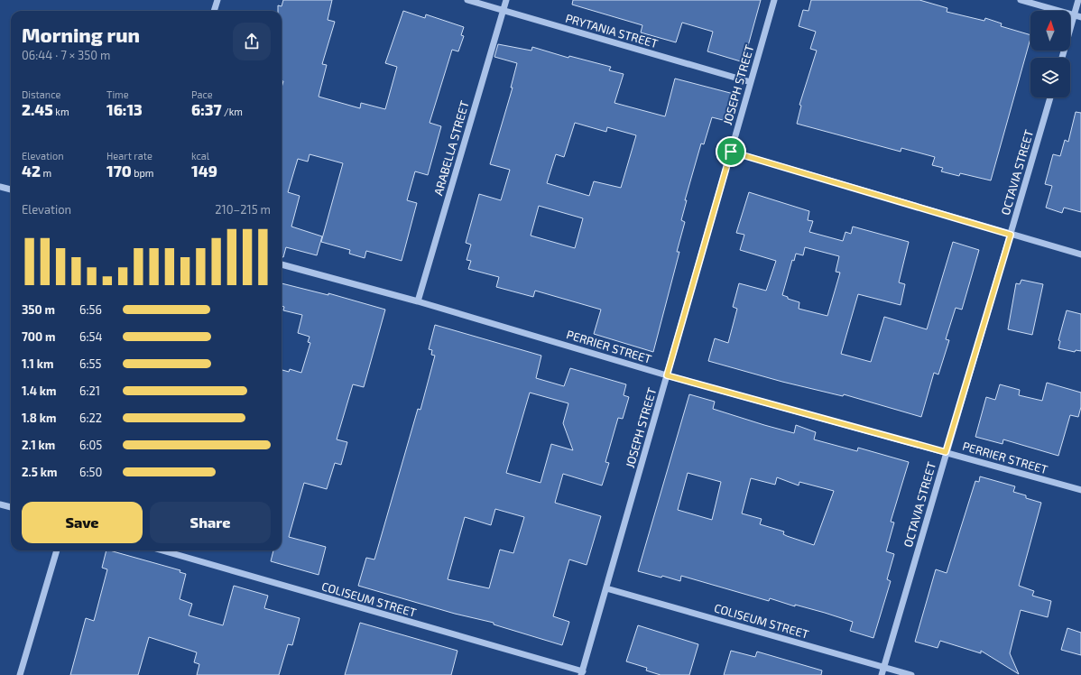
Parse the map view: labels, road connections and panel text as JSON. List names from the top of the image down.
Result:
{
  "streets": {
    "street": [
      "PRYTANIA STREET",
      "JOSEPH STREET",
      "ARABELLA STREET",
      "OCTAVIA STREET",
      "PERRIER STREET",
      "COLISEUM STREET"
    ]
  },
  "crossings": [
    ["PRYTANIA STREET", "JOSEPH STREET"],
    ["PRYTANIA STREET", "ARABELLA STREET"],
    ["JOSEPH STREET", "PERRIER STREET"],
    ["JOSEPH STREET", "COLISEUM STREET"],
    ["ARABELLA STREET", "PERRIER STREET"],
    ["OCTAVIA STREET", "PERRIER STREET"],
    ["OCTAVIA STREET", "COLISEUM STREET"]
  ],
  "north": "top",
  "page": {
    "heading": ["Morning run", "06:44 · 7 × 350 m"],
    "stats": [
      ["Distance", "2.45 km"],
      ["Time", "16:13"],
      ["Pace", "6:37 /km"],
      ["Elevation", "42 m"],
      ["Heart rate", "170 bpm"],
      ["kcal", "149"]
    ],
    "chart": ["Elevation", "210–215 m"],
    "list": [
      {
        "name": "350 m",
        "note": "6:56"
      },
      {
        "name": "700 m",
        "note": "6:54"
      },
      {
        "name": "1.1 km",
        "note": "6:55"
      },
      {
        "name": "1.4 km",
        "note": "6:21"
      },
      {
        "name": "1.8 km",
        "note": "6:22"
      },
      {
        "name": "2.1 km",
        "note": "6:05"
      },
      {
        "name": "2.5 km",
        "note": "6:50"
      }
    ],
    "buttons": ["Save", "Share"]
  }
}
